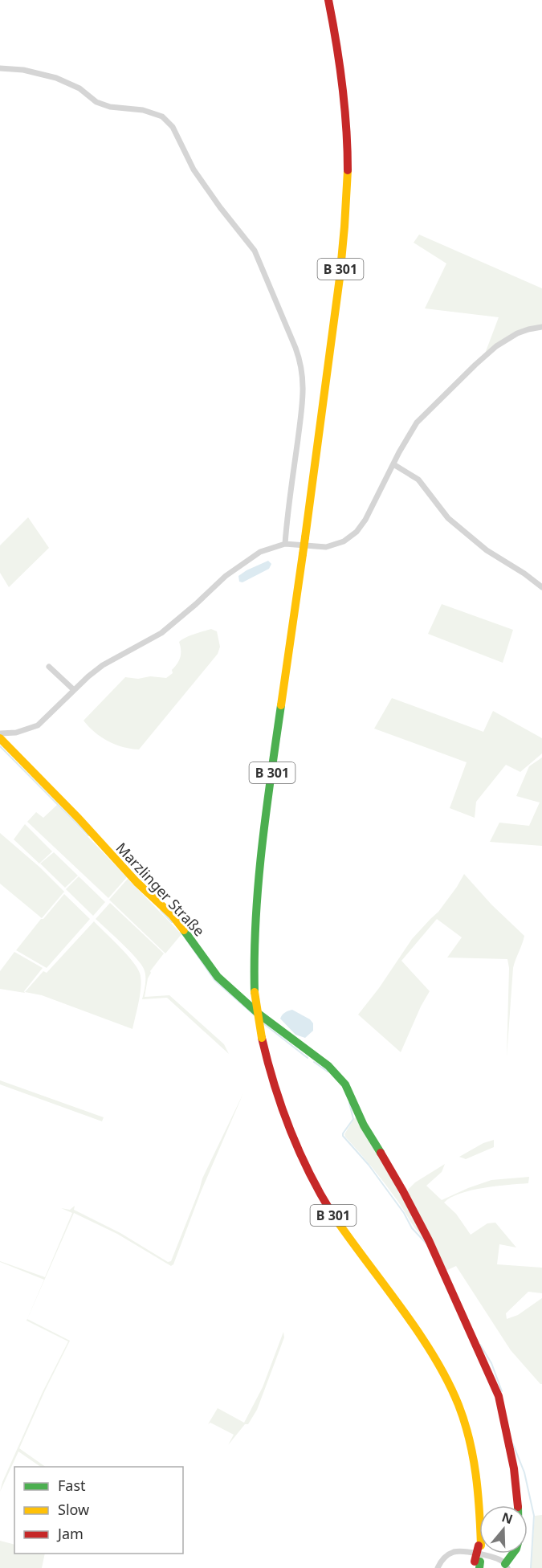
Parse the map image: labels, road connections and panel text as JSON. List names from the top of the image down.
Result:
{
  "streets": {
    "main road": ["B 301", "Marzlinger Straße"]
  },
  "legend": ["Fast", "Slow", "Jam"],
  "north": "top"
}
